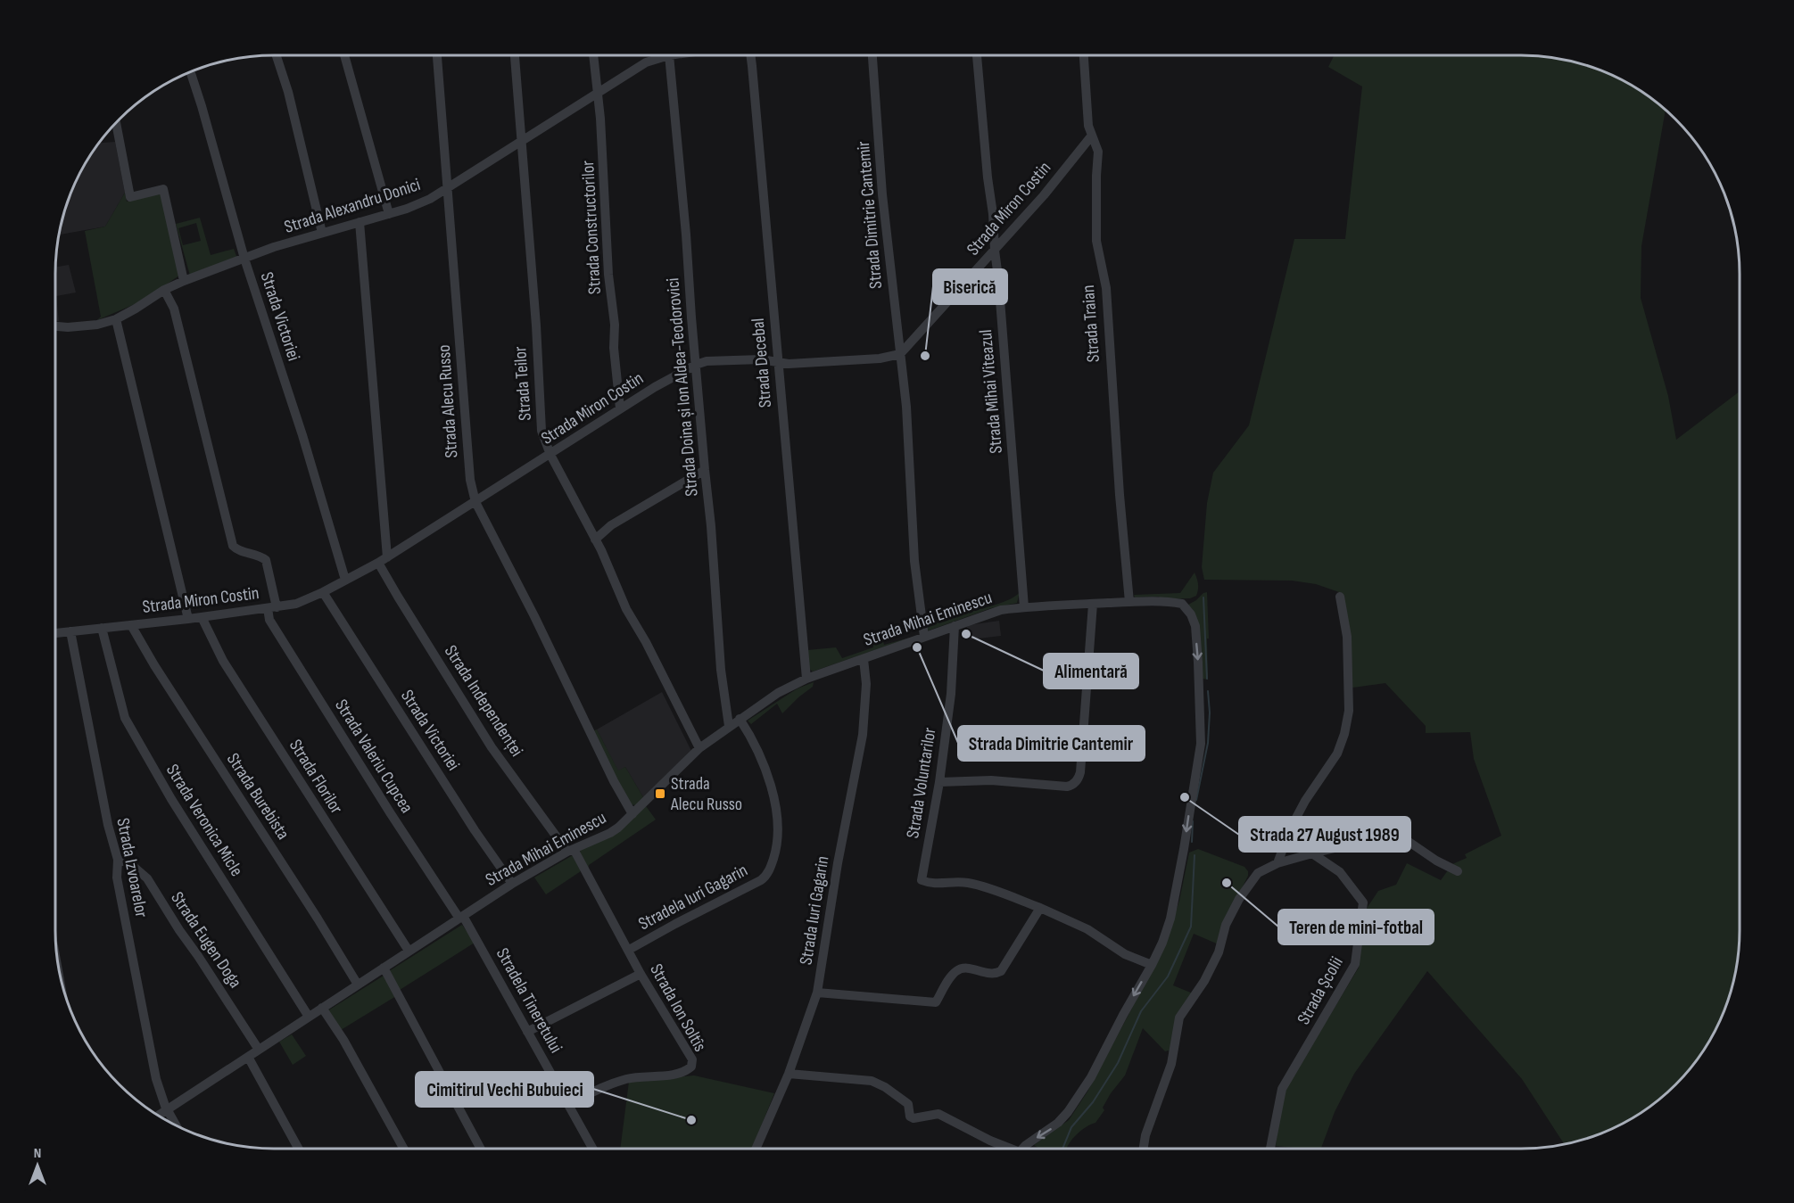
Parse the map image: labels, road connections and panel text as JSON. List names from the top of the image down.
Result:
{
  "streets": {
    "street": [
      "Strada Alexandru Donici",
      "Strada Miron Costin",
      "Strada Dimitrie Cantemir",
      "Strada Constructorilor",
      "Strada Victoriei",
      "Strada Traian",
      "Strada Decebal",
      "Strada Teilor",
      "Strada Doina și Ion Aldea-Teodorovici",
      "Strada Mihai Viteazul",
      "Strada Alecu Russo",
      "Strada Mihai Eminescu",
      "Strada Independenței",
      "Strada Valeriu Cupcea",
      "Strada Florilor",
      "Strada Voluntarilor",
      "Strada Burebista",
      "Strada Veronica Micle",
      "Strada Izvoarelor",
      "Stradela Iuri Gagarin",
      "Strada Iuri Gagarin",
      "Strada Eugen Doga",
      "Strada Școlii",
      "Stradela Tineretului",
      "Strada Ion Soltîs"
    ]
  },
  "crossings": [
    ["Strada Alexandru Donici", "Strada Constructorilor"],
    ["Strada Alexandru Donici", "Strada Victoriei"],
    ["Strada Alexandru Donici", "Strada Teilor"],
    ["Strada Alexandru Donici", "Strada Alecu Russo"],
    ["Strada Alexandru Donici", "Strada Valeriu Cupcea"],
    ["Strada Miron Costin", "Strada Dimitrie Cantemir"],
    ["Strada Miron Costin", "Strada Constructorilor"],
    ["Strada Miron Costin", "Strada Victoriei"],
    ["Strada Miron Costin", "Strada Traian"],
    ["Strada Miron Costin", "Strada Decebal"],
    ["Strada Miron Costin", "Strada Teilor"],
    ["Strada Miron Costin", "Strada Doina și Ion Aldea-Teodorovici"],
    ["Strada Miron Costin", "Strada Mihai Viteazul"],
    ["Strada Miron Costin", "Strada Alecu Russo"],
    ["Strada Miron Costin", "Strada Independenței"],
    ["Strada Miron Costin", "Strada Valeriu Cupcea"],
    ["Strada Miron Costin", "Strada Florilor"],
    ["Strada Miron Costin", "Strada Burebista"],
    ["Strada Miron Costin", "Strada Veronica Micle"],
    ["Strada Miron Costin", "Strada Izvoarelor"],
    ["Strada Dimitrie Cantemir", "Strada Mihai Eminescu"],
    ["Strada Victoriei", "Strada Mihai Eminescu"],
    ["Strada Traian", "Strada Mihai Eminescu"],
    ["Strada Decebal", "Strada Mihai Eminescu"],
    ["Strada Teilor", "Strada Mihai Eminescu"],
    ["Strada Doina și Ion Aldea-Teodorovici", "Strada Mihai Eminescu"],
    ["Strada Mihai Viteazul", "Strada Mihai Eminescu"],
    ["Strada Alecu Russo", "Strada Mihai Eminescu"],
    ["Strada Mihai Eminescu", "Strada Independenței"],
    ["Strada Mihai Eminescu", "Strada Valeriu Cupcea"],
    ["Strada Mihai Eminescu", "Strada Florilor"],
    ["Strada Mihai Eminescu", "Strada Voluntarilor"],
    ["Strada Mihai Eminescu", "Strada Burebista"],
    ["Strada Mihai Eminescu", "Strada Veronica Micle"],
    ["Strada Mihai Eminescu", "Strada Izvoarelor"],
    ["Strada Mihai Eminescu", "Stradela Iuri Gagarin"],
    ["Strada Mihai Eminescu", "Strada Iuri Gagarin"],
    ["Strada Mihai Eminescu", "Strada Eugen Doga"],
    ["Strada Mihai Eminescu", "Stradela Tineretului"],
    ["Strada Mihai Eminescu", "Strada Ion Soltîs"],
    ["Strada Independenței", "Strada Ion Soltîs"],
    ["Strada Valeriu Cupcea", "Stradela Tineretului"],
    ["Strada Izvoarelor", "Strada Eugen Doga"],
    ["Stradela Iuri Gagarin", "Strada Ion Soltîs"],
    ["Stradela Tineretului", "Strada Ion Soltîs"]
  ],
  "places": {
    "other": [
      "Biserică",
      "Alimentară",
      "Strada Dimitrie Cantemir",
      "Strada 27 August 1989",
      "Teren de mini-fotbal",
      "Cimitirul Vechi Bubuieci"
    ],
    "transit": ["Strada Alecu Russo"]
  },
  "north": "top"
}
